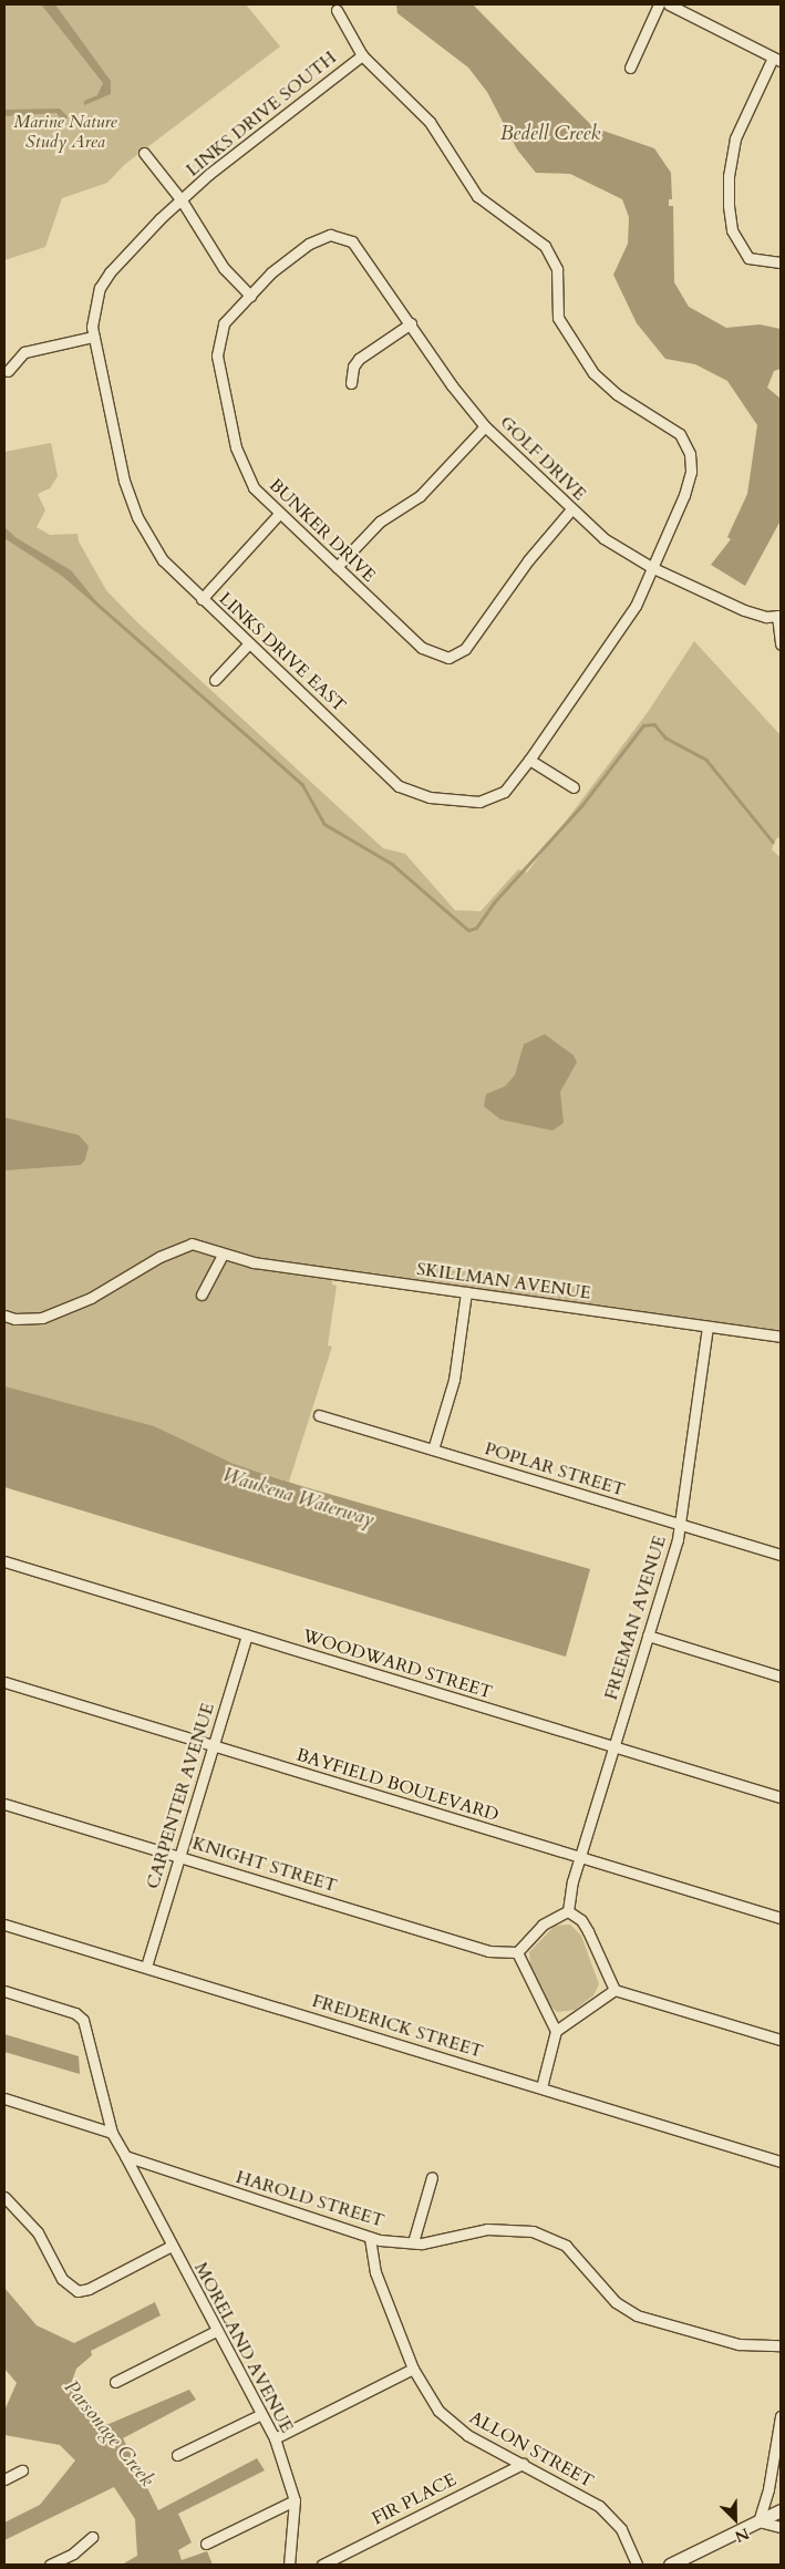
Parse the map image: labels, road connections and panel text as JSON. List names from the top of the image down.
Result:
{
  "streets": {
    "street": [
      "LINKS DRIVE SOUTH",
      "GOLF DRIVE",
      "BUNKER DRIVE",
      "LINKS DRIVE EAST",
      "SKILLMAN AVENUE",
      "POPLAR STREET",
      "FREEMAN AVENUE",
      "WOODWARD STREET",
      "BAYFIELD BOULEVARD",
      "CARPENTER AVENUE",
      "KNIGHT STREET",
      "FREDERICK STREET",
      "HAROLD STREET",
      "MORELAND AVENUE",
      "ALLON STREET",
      "FIR PLACE"
    ]
  },
  "crossings": [
    ["LINKS DRIVE SOUTH", "LINKS DRIVE EAST"],
    ["GOLF DRIVE", "BUNKER DRIVE"],
    ["GOLF DRIVE", "LINKS DRIVE EAST"],
    ["SKILLMAN AVENUE", "FREEMAN AVENUE"],
    ["POPLAR STREET", "FREEMAN AVENUE"],
    ["FREEMAN AVENUE", "WOODWARD STREET"],
    ["FREEMAN AVENUE", "BAYFIELD BOULEVARD"],
    ["WOODWARD STREET", "CARPENTER AVENUE"],
    ["BAYFIELD BOULEVARD", "CARPENTER AVENUE"],
    ["CARPENTER AVENUE", "KNIGHT STREET"],
    ["CARPENTER AVENUE", "FREDERICK STREET"],
    ["HAROLD STREET", "MORELAND AVENUE"],
    ["HAROLD STREET", "ALLON STREET"],
    ["ALLON STREET", "FIR PLACE"]
  ],
  "water": ["Bedell Creek", "Waukena Waterway", "Parsonage Creek"],
  "parks": ["Marine Nature Study Area"],
  "north": "bottom right"
}
